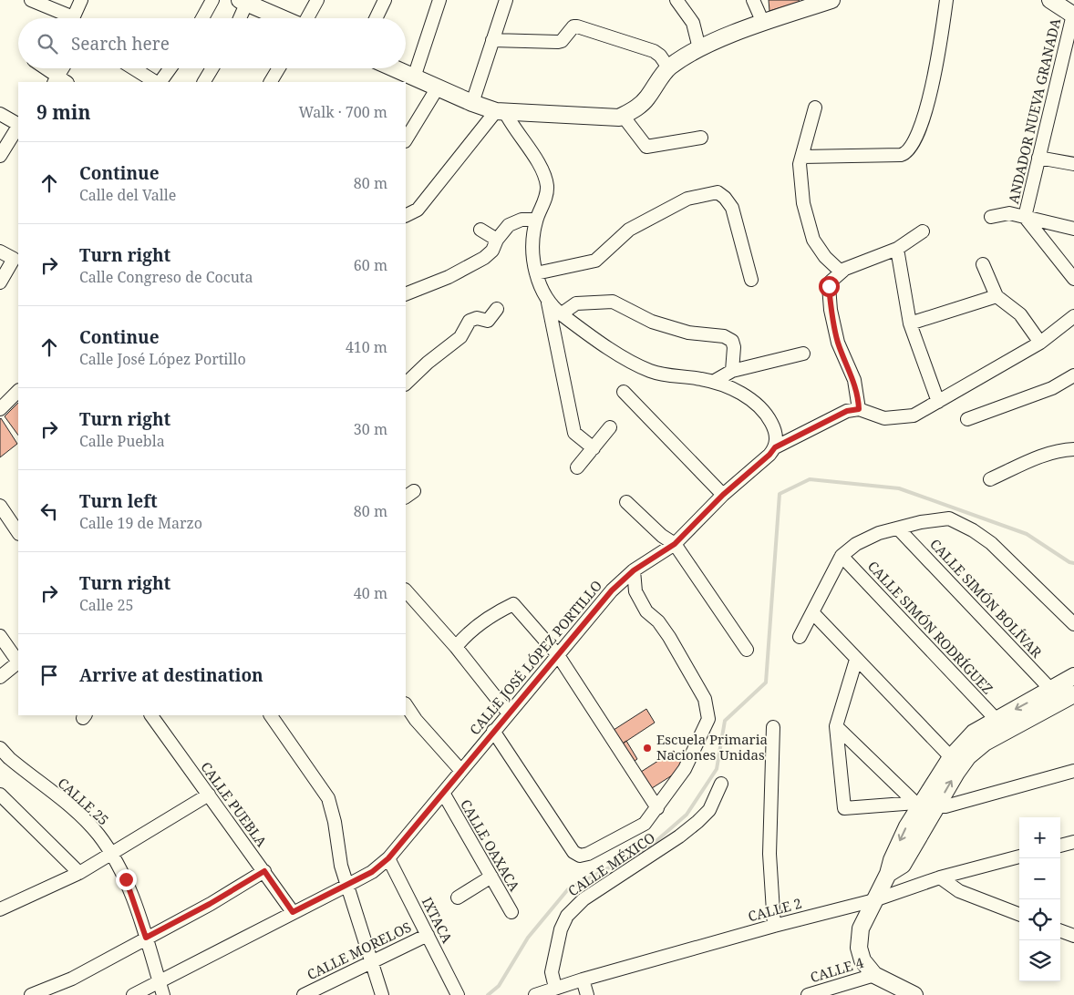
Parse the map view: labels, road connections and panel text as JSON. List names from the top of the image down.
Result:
{
  "streets": {
    "street": [
      "ANDADOR NUEVA GRANADA",
      "CALLE SIMÓN BOLÍVAR",
      "CALLE SIMÓN RODRÍGUEZ",
      "CALLE JOSÉ LÓPEZ PORTILLO",
      "CALLE 25",
      "CALLE PUEBLA",
      "CALLE OAXACA",
      "CALLE MÉXICO",
      "CALLE 2",
      "IXTACA",
      "CALLE MORELOS",
      "CALLE 4"
    ]
  },
  "crossings": [
    ["CALLE JOSÉ LÓPEZ PORTILLO", "CALLE 25"],
    ["CALLE JOSÉ LÓPEZ PORTILLO", "CALLE PUEBLA"],
    ["CALLE JOSÉ LÓPEZ PORTILLO", "CALLE OAXACA"],
    ["CALLE JOSÉ LÓPEZ PORTILLO", "IXTACA"],
    ["CALLE MÉXICO", "CALLE 2"],
    ["IXTACA", "CALLE MORELOS"]
  ],
  "places": ["Escuela Primaria Naciones Unidas"],
  "page": {
    "search": "Search here",
    "heading": ["9 min", "Walk · 700 m"],
    "list": [
      ["Continue", "Calle del Valle", "80 m"],
      ["Turn right", "Calle Congreso de Cocuta", "60 m"],
      ["Continue", "Calle José López Portillo", "410 m"],
      ["Turn right", "Calle Puebla", "30 m"],
      ["Turn left", "Calle 19 de Marzo", "80 m"],
      ["Turn right", "Calle 25", "40 m"],
      "Arrive at destination"
    ],
    "map_buttons": ["+", "−"]
  }
}
